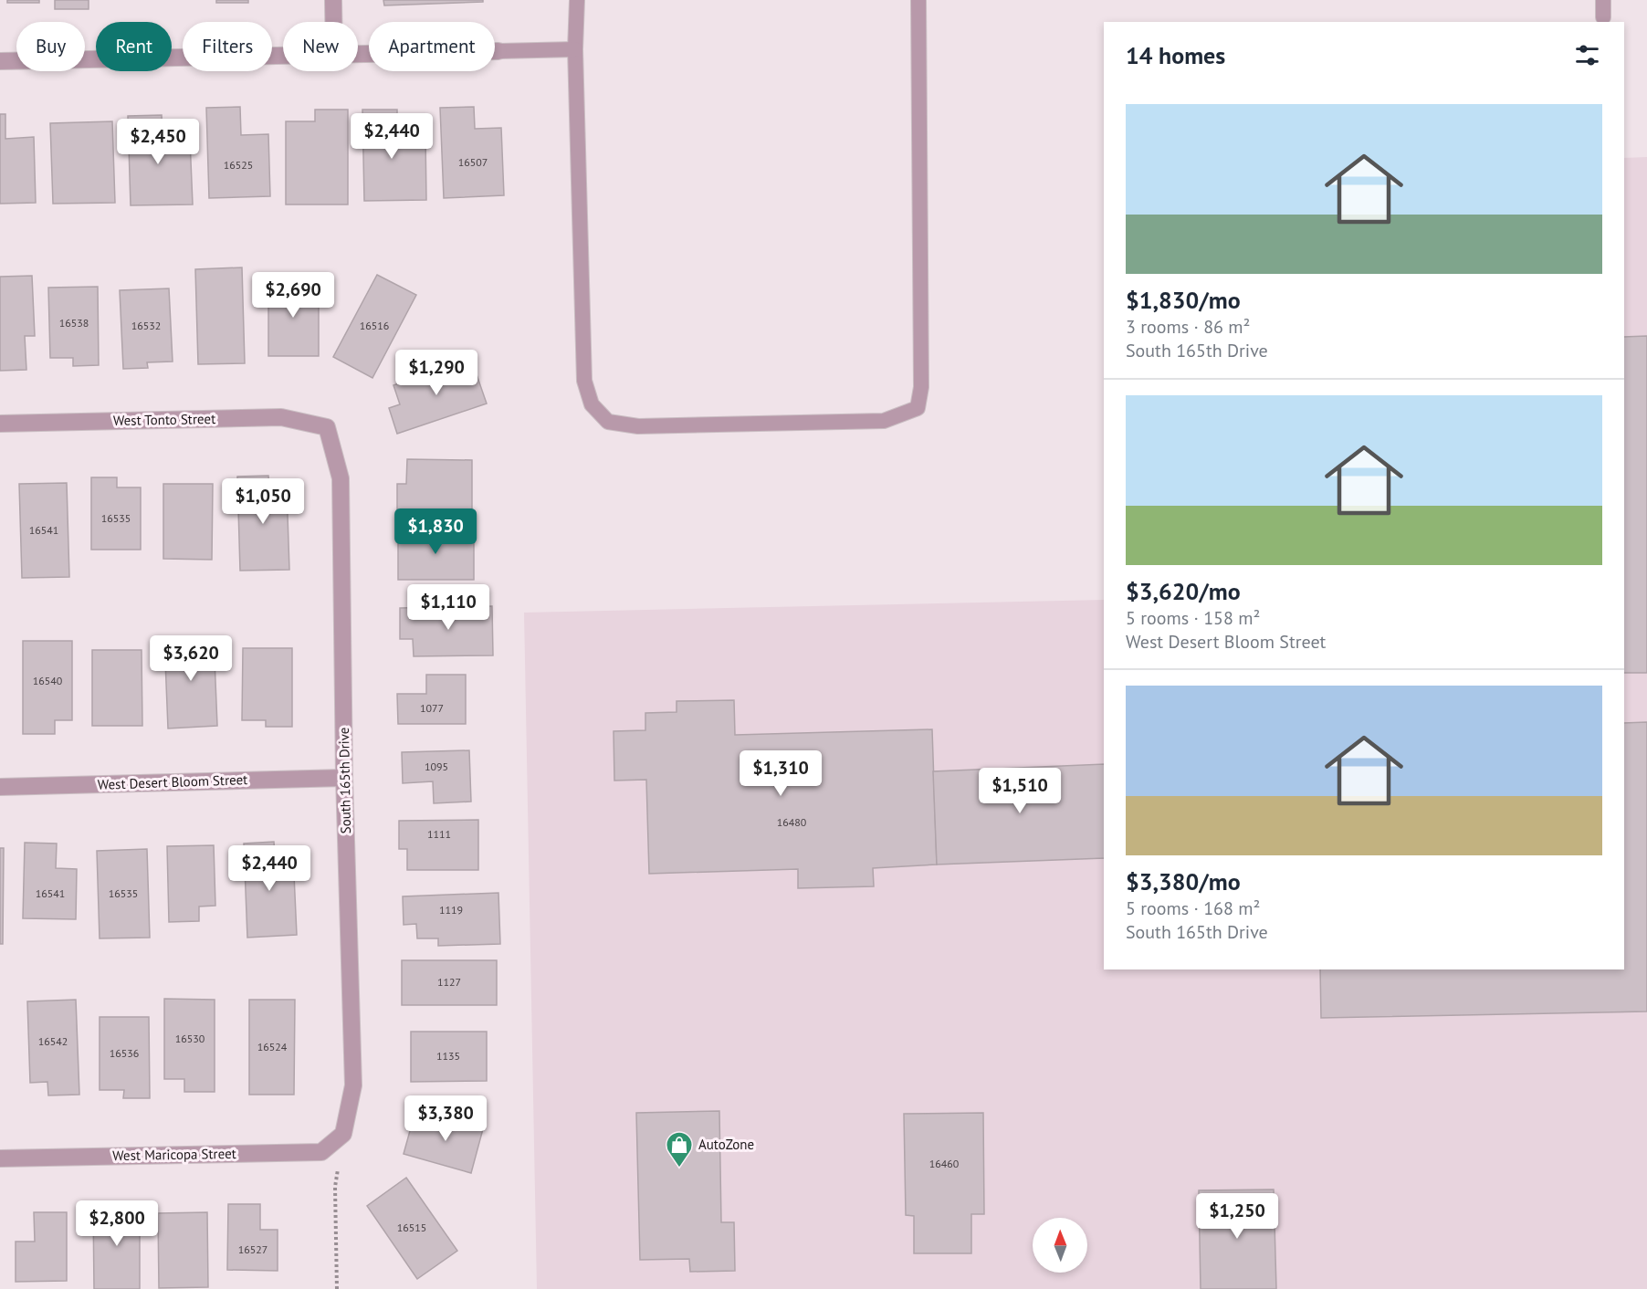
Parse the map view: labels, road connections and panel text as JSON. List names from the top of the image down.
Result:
{
  "streets": {
    "street": [
      "West Tonto Street",
      "South 165th Drive",
      "West Desert Bloom Street",
      "West Maricopa Street"
    ]
  },
  "crossings": [
    ["West Tonto Street", "South 165th Drive"],
    ["South 165th Drive", "West Desert Bloom Street"],
    ["South 165th Drive", "West Maricopa Street"]
  ],
  "places": {
    "shop": ["AutoZone"]
  },
  "house_numbers": [
    "16507",
    "16525",
    "16538",
    "16532",
    "16516",
    "16535",
    "16541",
    "16540",
    "1077",
    "1095",
    "16480",
    "1111",
    "16541",
    "16535",
    "1119",
    "1127",
    "16530",
    "16542",
    "16524",
    "16536",
    "1135",
    "16460",
    "16515",
    "16527"
  ],
  "north": "top",
  "page": {
    "chip": [
      "Buy",
      "Rent",
      "Filters",
      "New",
      "Apartment"
    ],
    "heading": "14 homes",
    "list": [
      {
        "name": "$1,830/mo",
        "note": "3 rooms · 86 m² · South 165th Drive"
      },
      {
        "name": "$3,620/mo",
        "note": "5 rooms · 158 m² · West Desert Bloom Street"
      },
      {
        "name": "$3,380/mo",
        "note": "5 rooms · 168 m² · South 165th Drive"
      }
    ],
    "price": [
      "$2,440",
      "$2,450",
      "$2,690",
      "$1,290",
      "$1,050",
      "$1,830",
      "$1,110",
      "$3,620",
      "$1,310",
      "$1,510",
      "$2,440",
      "$3,380",
      "$1,250",
      "$2,800"
    ]
  }
}
